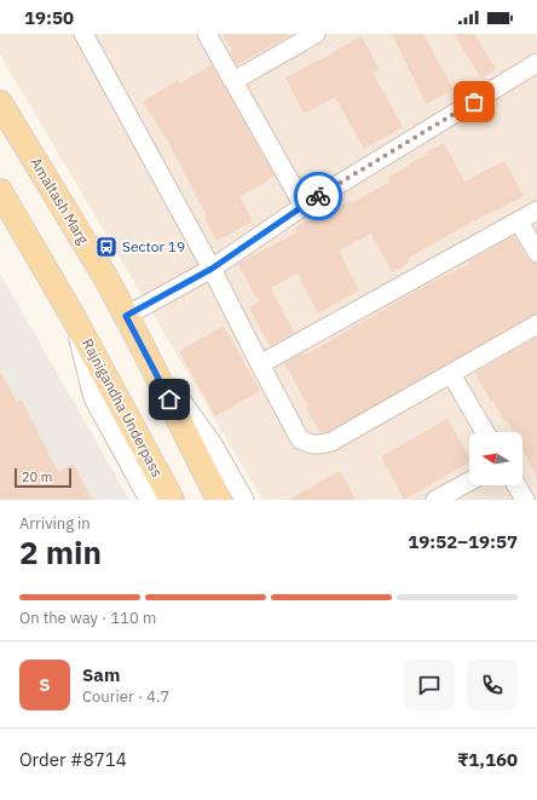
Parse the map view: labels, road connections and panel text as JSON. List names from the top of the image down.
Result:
{
  "streets": {
    "main road": ["Amaltash Marg", "Rajnigandha Underpass"]
  },
  "places": {
    "bus stop": ["Sector 19"]
  },
  "scale_bar": "20 m",
  "north": "left",
  "page": {
    "status": "19:50",
    "scale": "20 m",
    "heading": ["2 min", "Arriving in", "19:52–19:57"],
    "panel": [
      "Sam",
      "Courier · 4.7",
      "Order #8714",
      "₹1,160"
    ],
    "bar": "On the way · 110 m",
    "round": "S"
  }
}
